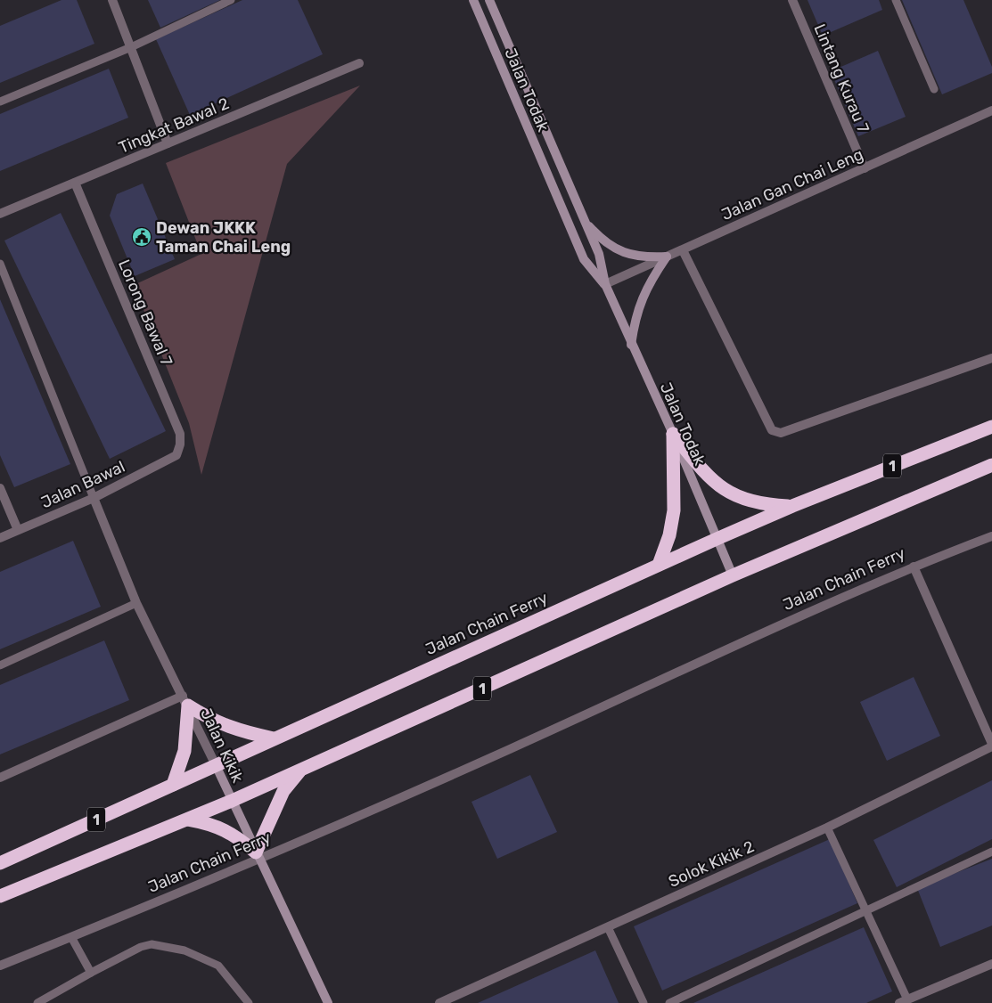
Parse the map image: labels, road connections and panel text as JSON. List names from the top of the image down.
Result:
{
  "streets": {
    "highway": ["1", "Jalan Chain Ferry"],
    "main road": ["Jalan Todak", "Jalan Kikik"],
    "street": [
      "Lintang Kurau 7",
      "Tingkat Bawal 2",
      "Jalan Gan Chai Leng",
      "Lorong Bawal 7",
      "Jalan Bawal",
      "Solok Kikik 2"
    ]
  },
  "crossings": [
    ["Lintang Kurau 7", "Jalan Gan Chai Leng"],
    ["Jalan Todak", "Jalan Gan Chai Leng"],
    ["Jalan Todak", "1"],
    ["Jalan Todak", "Jalan Chain Ferry"],
    ["Tingkat Bawal 2", "Lorong Bawal 7"],
    ["Lorong Bawal 7", "Jalan Bawal"],
    ["1", "Jalan Kikik"],
    ["Jalan Bawal", "Jalan Kikik"],
    ["Jalan Chain Ferry", "Jalan Kikik"]
  ],
  "places": {
    "public building": ["Dewan JKKK Taman Chai Leng"]
  }
}
